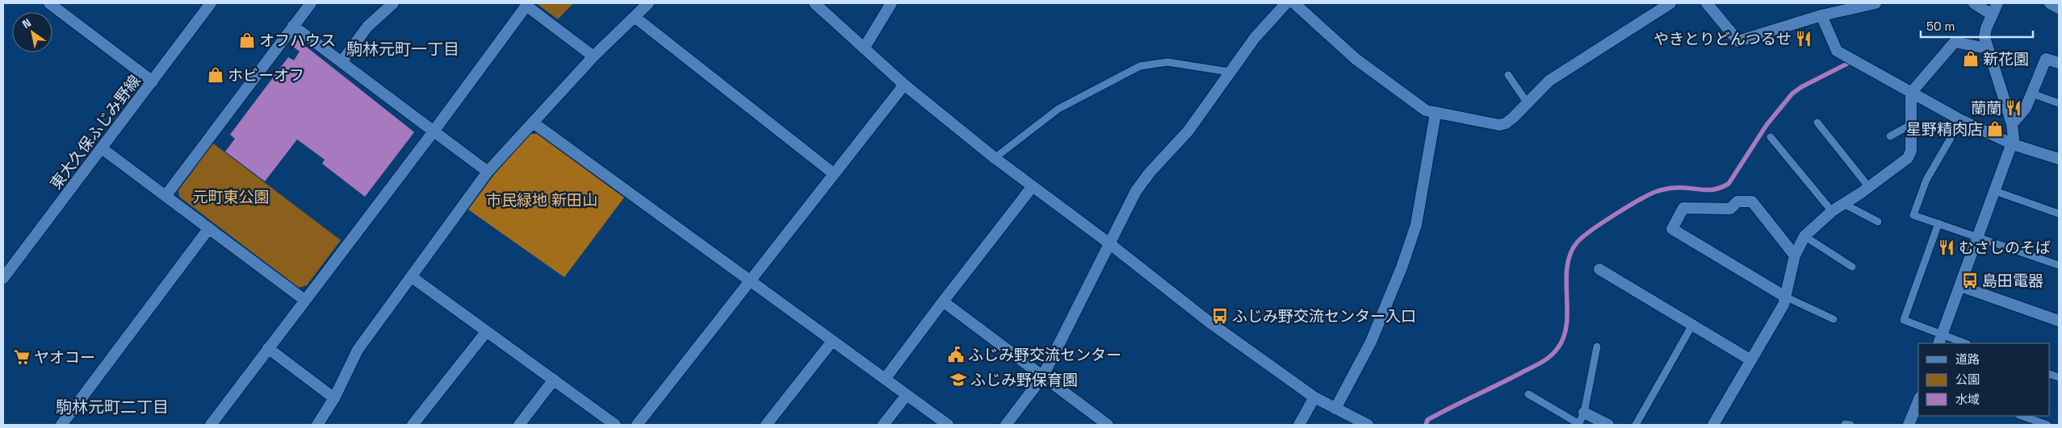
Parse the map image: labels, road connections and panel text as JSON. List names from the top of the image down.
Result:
{
  "streets": {
    "street": ["東大久保ふじみ野線"]
  },
  "districts": ["駒林元町一丁目", "駒林元町二丁目"],
  "parks": ["元町東公園", "市民緑地 新田山"],
  "places": {
    "restaurant": ["やきとりどんつるせ", "蘭蘭", "むさしのそば"],
    "shop": [
      "オフハウス",
      "新花園",
      "ホビーオフ",
      "星野精肉店"
    ],
    "bus stop": ["島田電器", "ふじみ野交流センター入口"],
    "public building": ["ふじみ野交流センター"],
    "supermarket": ["ヤオコー"],
    "school or university": ["ふじみ野保育園"]
  },
  "legend": ["道路", "公園", "水域"],
  "scale_bar": "50 m",
  "north": "top left"
}
